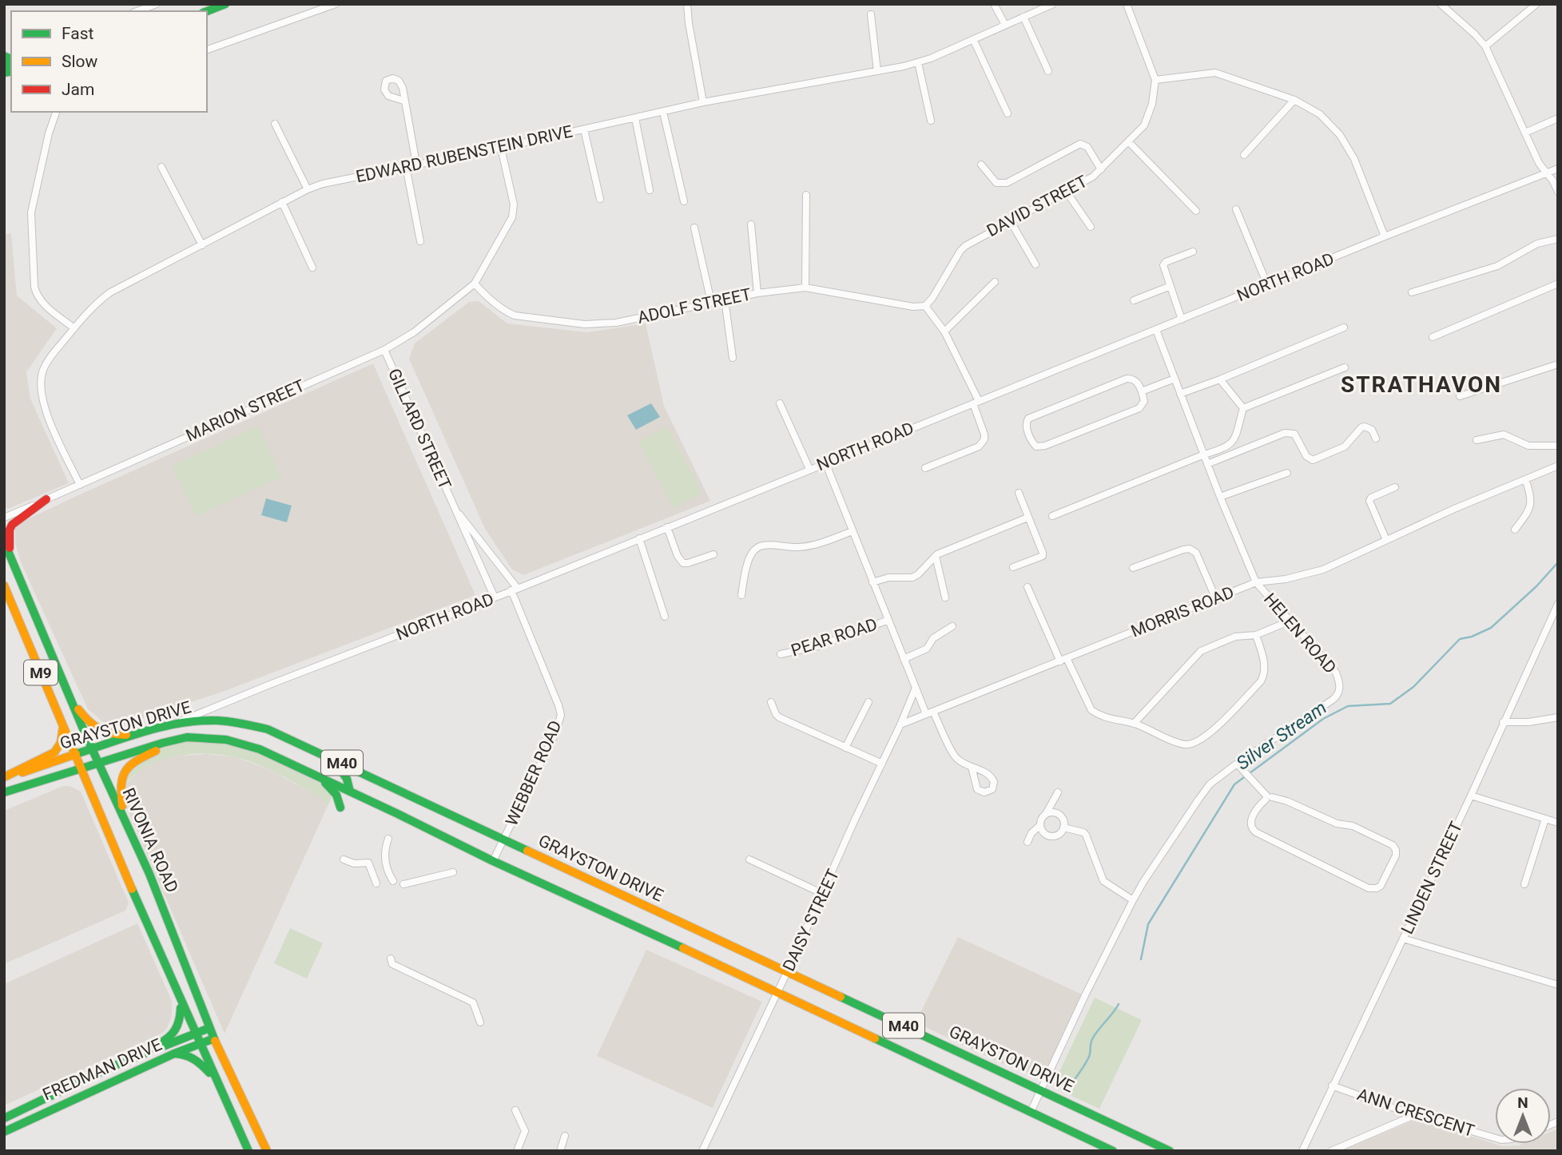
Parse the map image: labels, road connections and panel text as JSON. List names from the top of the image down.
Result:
{
  "streets": {
    "main road": [
      "M9",
      "GRAYSTON DRIVE",
      "M40",
      "RIVONIA ROAD",
      "FREDMAN DRIVE"
    ],
    "street": [
      "EDWARD RUBENSTEIN DRIVE",
      "DAVID STREET",
      "NORTH ROAD",
      "ADOLF STREET",
      "MARION STREET",
      "GILLARD STREET",
      "MORRIS ROAD",
      "HELEN ROAD",
      "PEAR ROAD",
      "WEBBER ROAD",
      "LINDEN STREET",
      "DAISY STREET",
      "ANN CRESCENT"
    ]
  },
  "crossings": [
    ["EDWARD RUBENSTEIN DRIVE", "MARION STREET"],
    ["DAVID STREET", "ADOLF STREET"],
    ["NORTH ROAD", "GILLARD STREET"],
    ["NORTH ROAD", "HELEN ROAD"],
    ["NORTH ROAD", "GRAYSTON DRIVE"],
    ["NORTH ROAD", "WEBBER ROAD"],
    ["ADOLF STREET", "MARION STREET"],
    ["MARION STREET", "GILLARD STREET"],
    ["GILLARD STREET", "WEBBER ROAD"],
    ["MORRIS ROAD", "HELEN ROAD"],
    ["MORRIS ROAD", "DAISY STREET"],
    ["HELEN ROAD", "GRAYSTON DRIVE"],
    ["GRAYSTON DRIVE", "WEBBER ROAD"],
    ["GRAYSTON DRIVE", "RIVONIA ROAD"],
    ["GRAYSTON DRIVE", "DAISY STREET"],
    ["RIVONIA ROAD", "FREDMAN DRIVE"],
    ["LINDEN STREET", "ANN CRESCENT"]
  ],
  "districts": ["STRATHAVON"],
  "water": ["Silver Stream"],
  "legend": ["Fast", "Slow", "Jam"],
  "north": "top"
}
